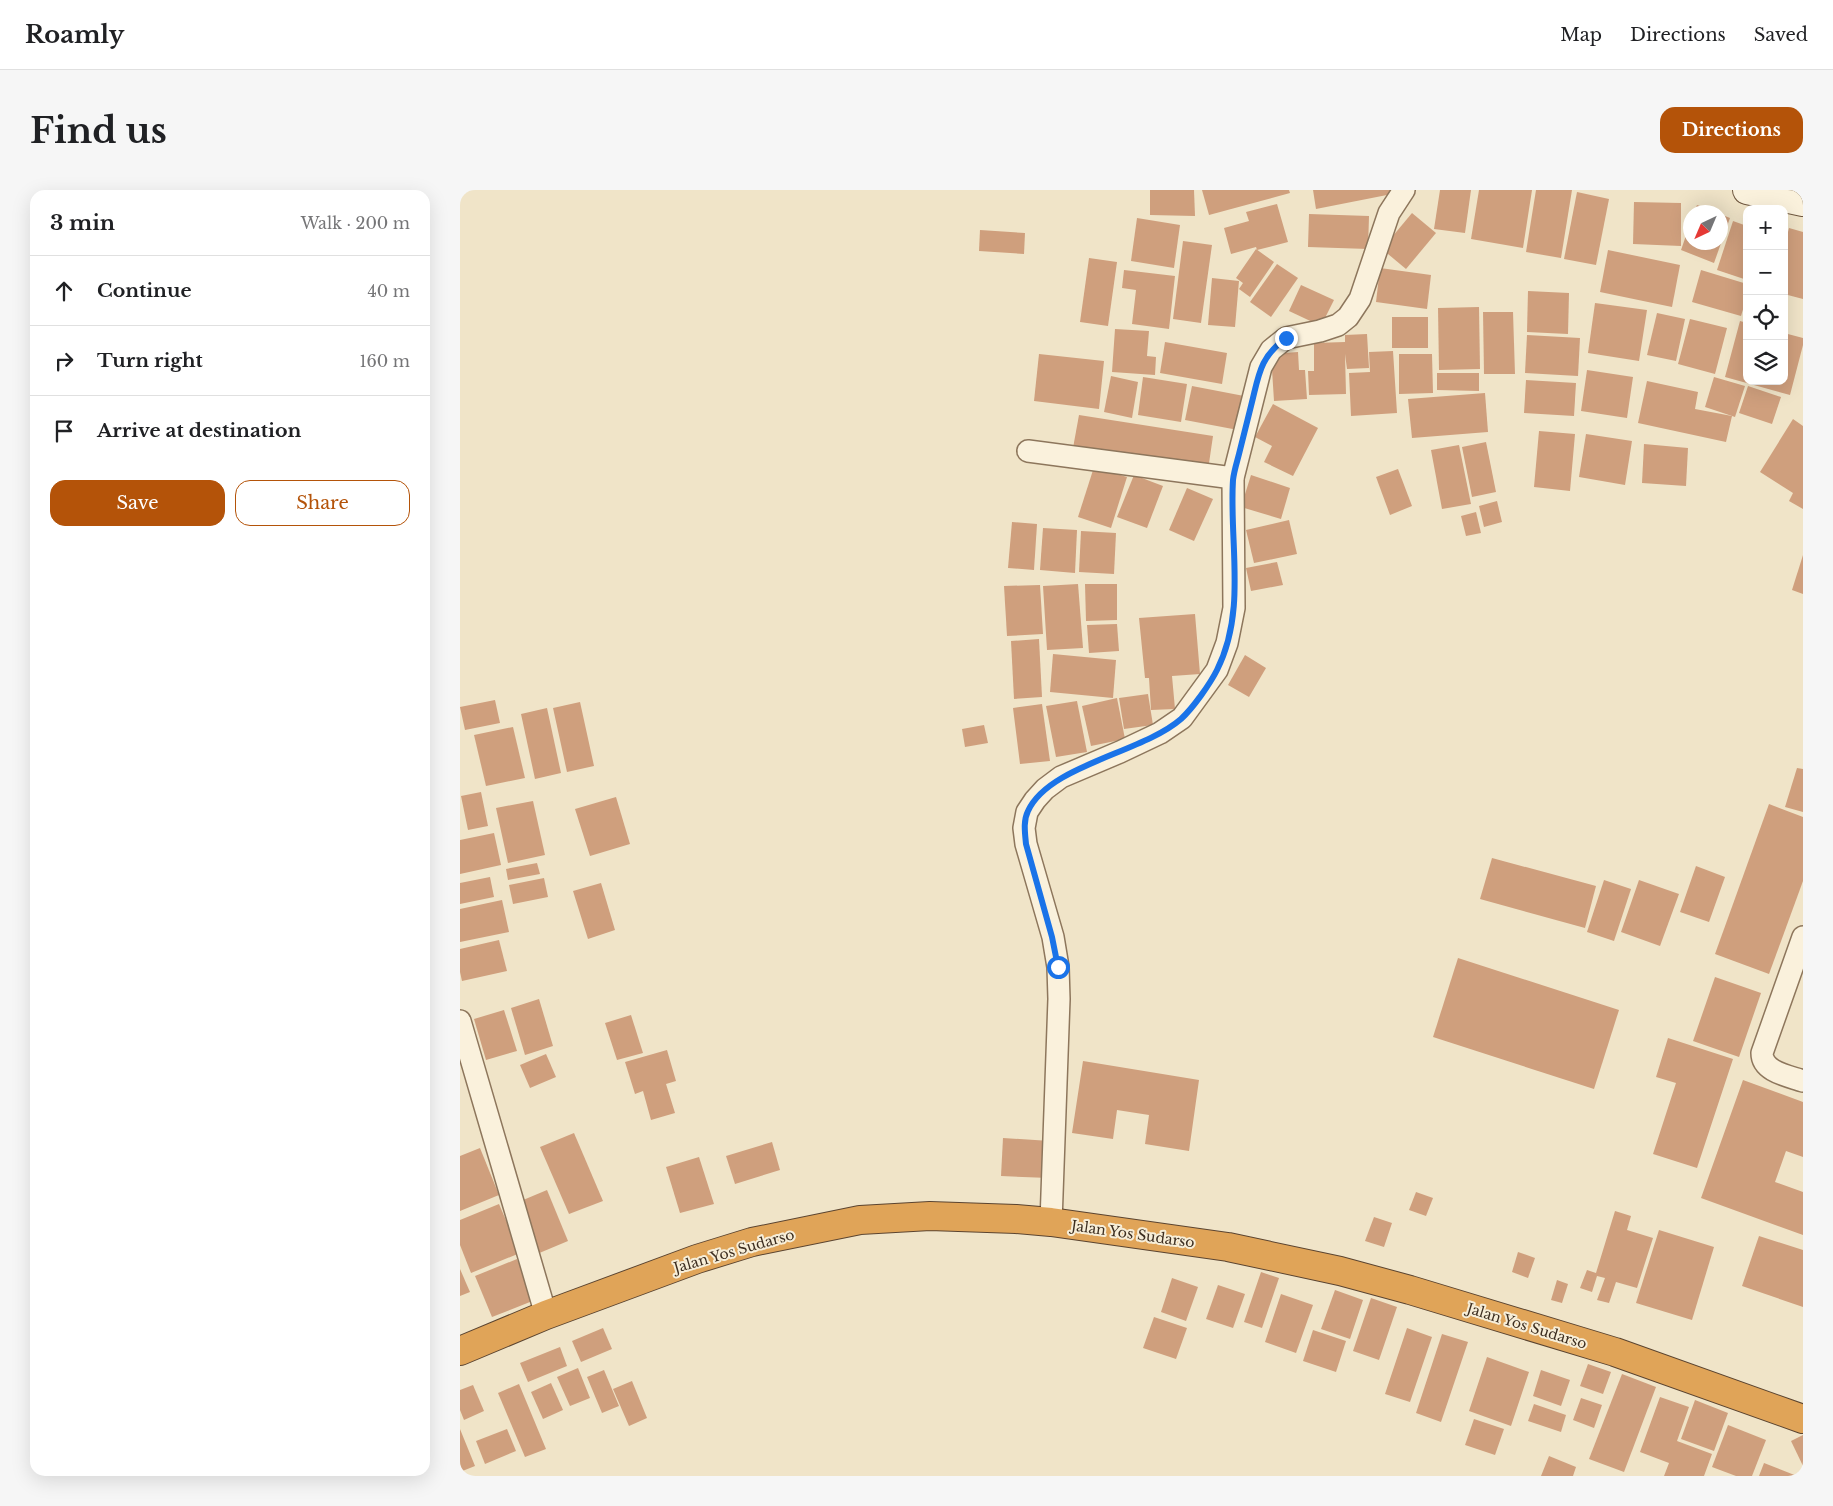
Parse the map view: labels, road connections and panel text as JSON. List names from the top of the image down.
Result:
{
  "streets": {
    "highway": ["Jalan Yos Sudarso"]
  },
  "north": "bottom left",
  "page": {
    "header": "Roamly",
    "nav": ["Map", "Directions", "Saved"],
    "buttons": [
      "Directions",
      ["Save", "Share"]
    ],
    "title": "Find us",
    "heading": ["3 min", "Walk · 200 m"],
    "map_buttons": ["+", "−"],
    "list": [
      ["Continue", "40 m"],
      ["Turn right", "160 m"],
      "Arrive at destination"
    ]
  }
}
